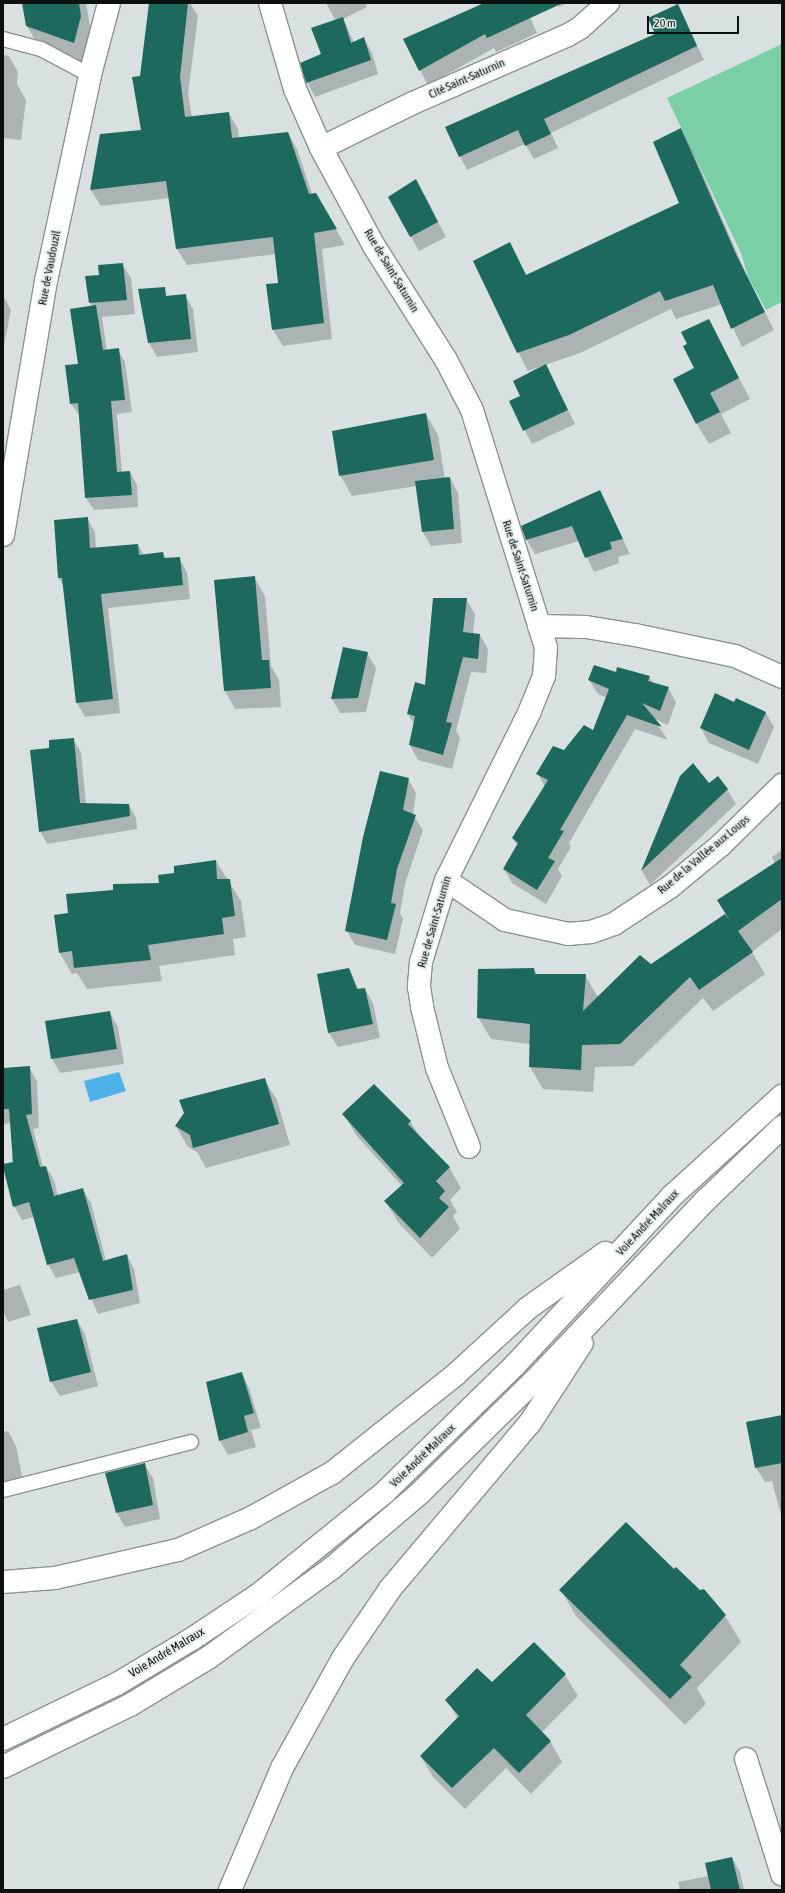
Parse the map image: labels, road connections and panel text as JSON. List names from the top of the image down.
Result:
{
  "streets": {
    "main road": [
      "Cité Saint-Saturnin",
      "Rue de Vaudouzil",
      "Rue de Saint-Saturnin",
      "Rue de la Vallée aux Loups",
      "Voie André Malraux"
    ]
  },
  "crossings": [
    ["Cité Saint-Saturnin", "Rue de Saint-Saturnin"],
    ["Rue de Saint-Saturnin", "Rue de la Vallée aux Loups"]
  ],
  "scale_bar": "20 m"
}
